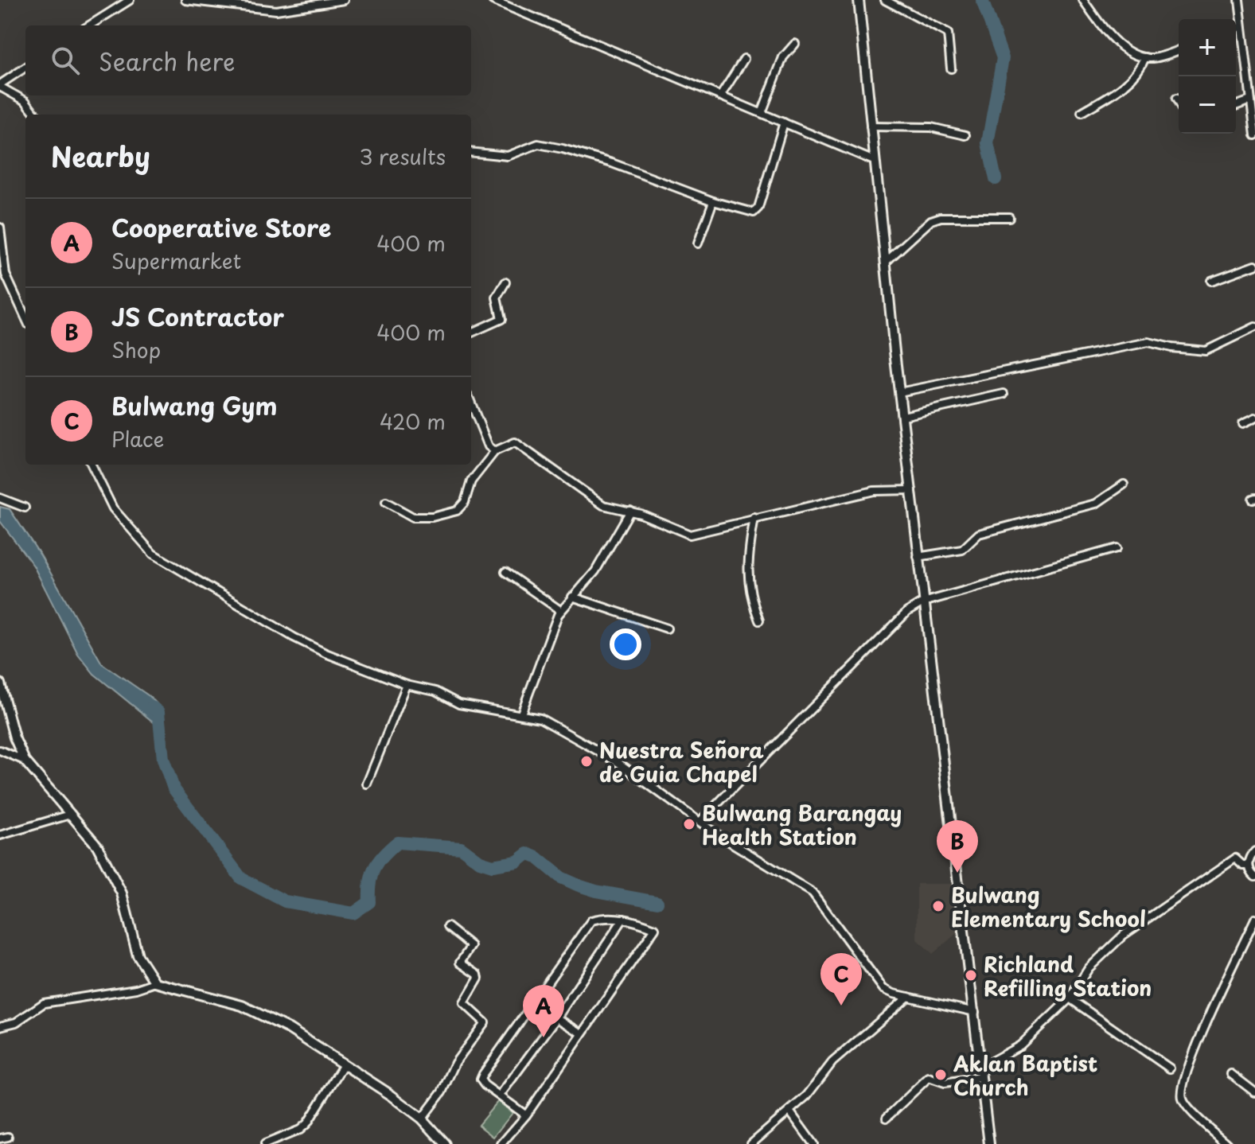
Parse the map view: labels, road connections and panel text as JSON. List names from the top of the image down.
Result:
{
  "places": [
    "Nuestra Señora de Guia Chapel",
    "Bulwang Barangay Health Station",
    "Bulwang Elementary School",
    "Richland Refilling Station",
    "Aklan Baptist Church"
  ],
  "page": {
    "map_buttons": ["+", "−"],
    "search": "Search here",
    "heading": ["Nearby", "3 results"],
    "list": [
      {
        "mark": "A",
        "name": "Cooperative Store",
        "note": "Supermarket",
        "value": "400 m"
      },
      {
        "mark": "B",
        "name": "JS Contractor",
        "note": "Shop",
        "value": "400 m"
      },
      {
        "mark": "C",
        "name": "Bulwang Gym",
        "note": "Place",
        "value": "420 m"
      }
    ],
    "pins": ["B", "C", "A"]
  }
}
